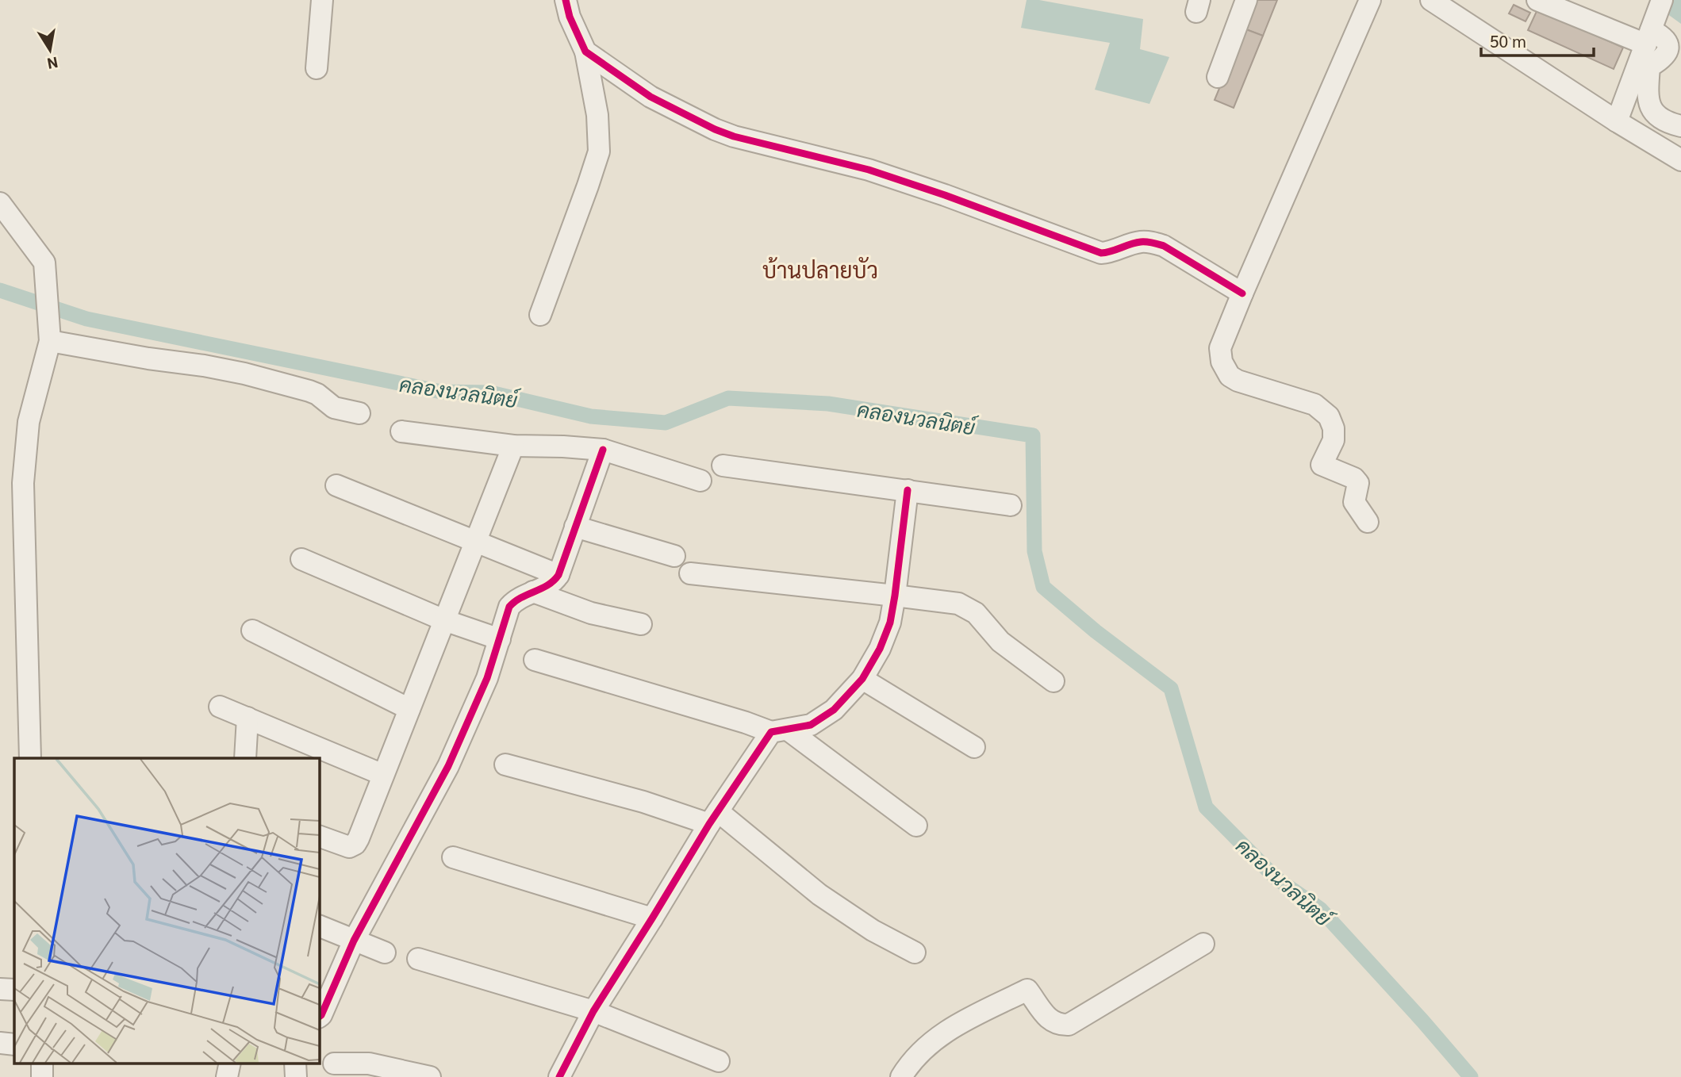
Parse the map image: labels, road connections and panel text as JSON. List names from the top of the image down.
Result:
{
  "districts": ["บ้านปลายบัว"],
  "water": ["คลองนวลนิตย์"],
  "scale_bar": "50 m",
  "north": "bottom"
}
